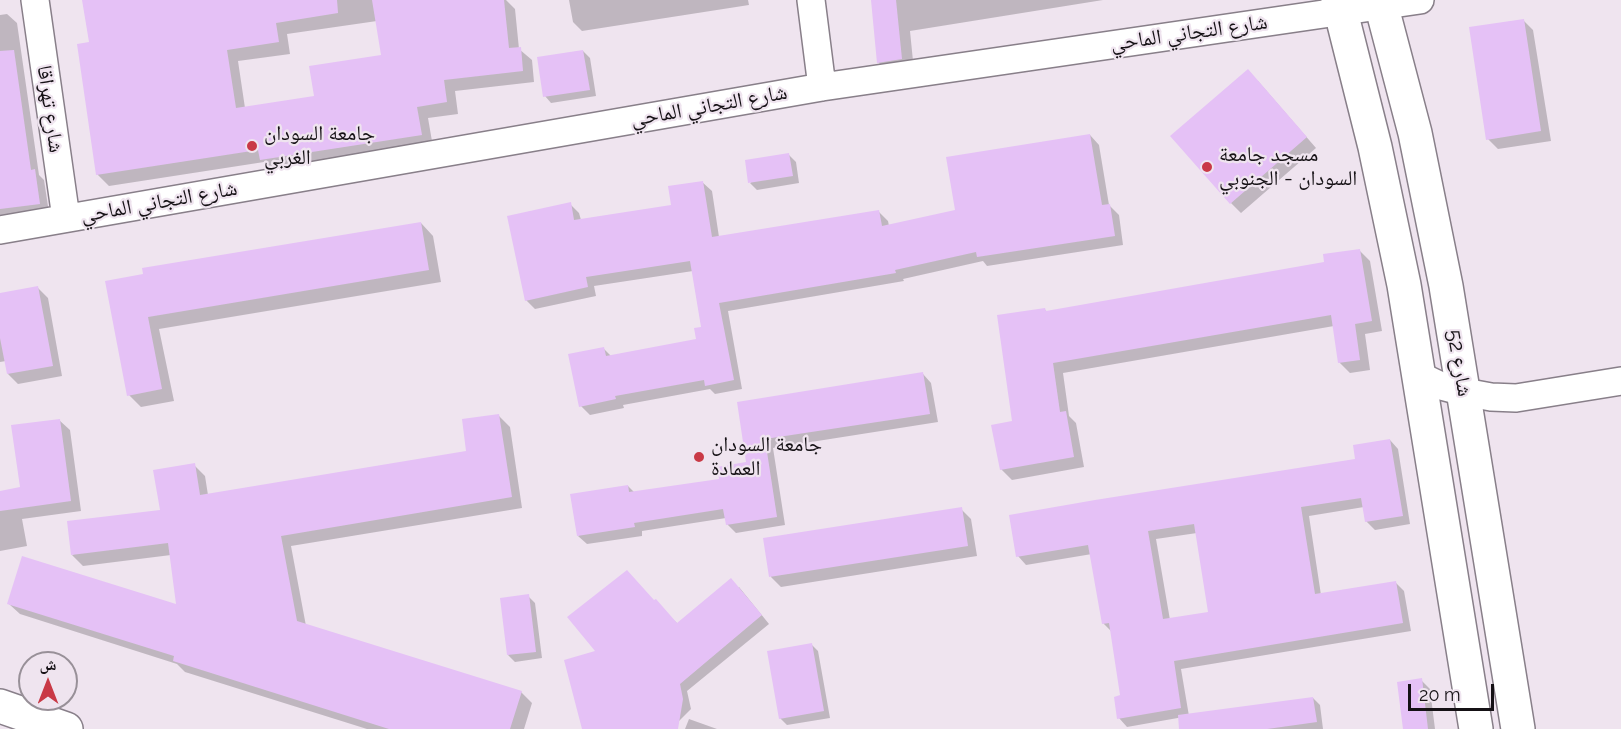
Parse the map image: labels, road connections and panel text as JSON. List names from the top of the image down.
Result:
{
  "streets": {
    "main road": ["شارع 52"],
    "street": ["شارع التجاني الماحي", "شارع تهراقا"]
  },
  "crossings": [
    ["شارع التجاني الماحي", "شارع تهراقا"],
    ["شارع التجاني الماحي", "شارع 52"]
  ],
  "places": ["جامعة السودان الغربي", "مسجد جامعة السودان - الجنوبي", "جامعة السودان العمادة"],
  "scale_bar": "20 m",
  "north": "top"
}
